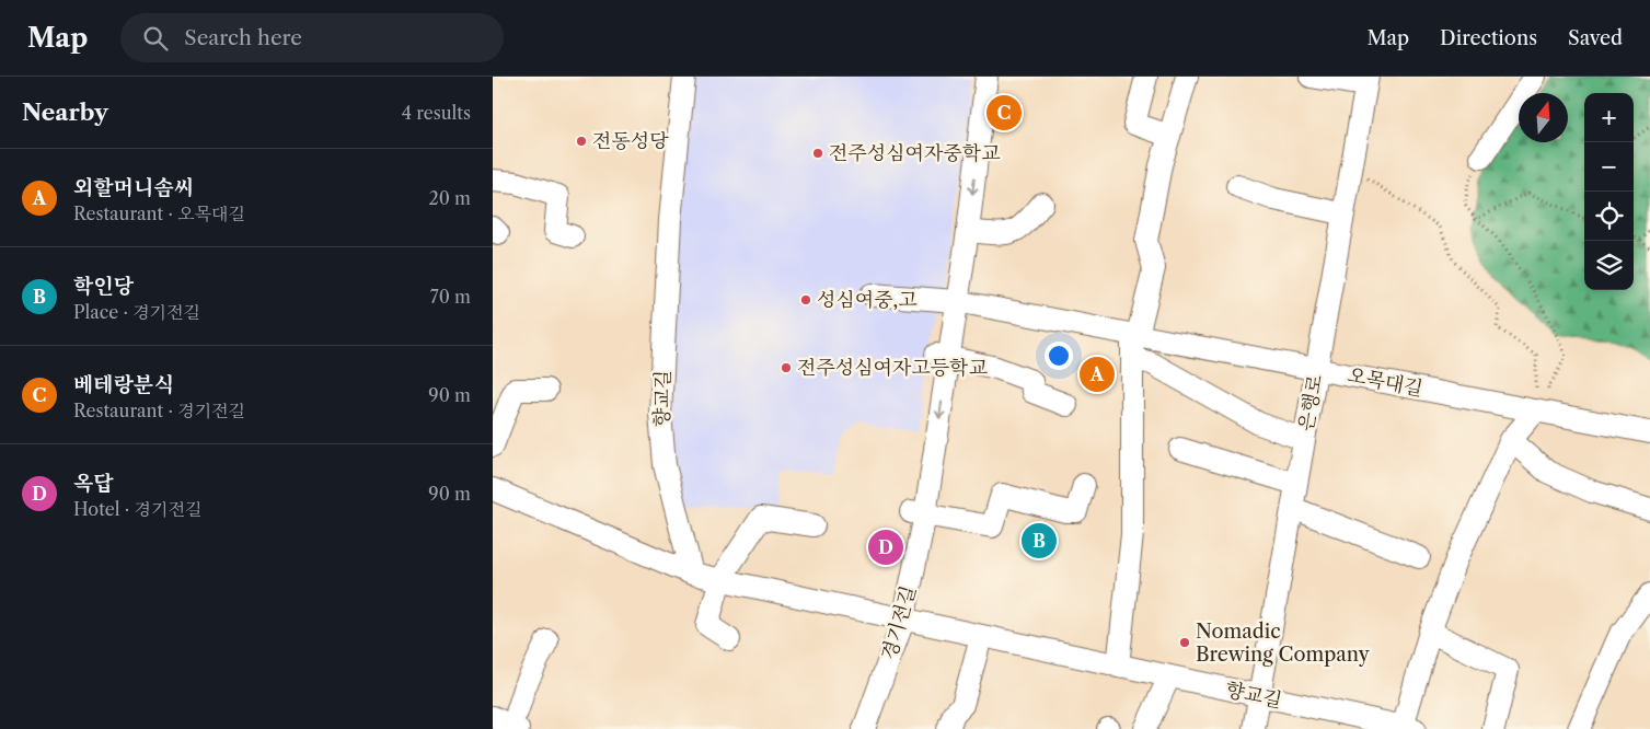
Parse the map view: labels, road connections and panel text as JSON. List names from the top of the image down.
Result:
{
  "streets": {
    "street": [
      "오목대길",
      "향교길",
      "은행로",
      "경기전길"
    ]
  },
  "crossings": [
    ["오목대길", "은행로"],
    ["오목대길", "경기전길"],
    ["향교길", "은행로"],
    ["향교길", "경기전길"]
  ],
  "places": [
    "전동성당",
    "전주성심여자중학교",
    "성심여중,고",
    "전주성심여자고등학교",
    "Nomadic Brewing Company"
  ],
  "north": "top",
  "page": {
    "header": "Map",
    "search": "Search here",
    "nav": ["Map", "Directions", "Saved"],
    "heading": ["Nearby", "4 results"],
    "map_buttons": ["+", "−"],
    "pins": [
      "C",
      "A",
      "B",
      "D"
    ],
    "list": [
      {
        "mark": "A",
        "name": "외할머니솜씨",
        "note": "Restaurant · 오목대길",
        "value": "20 m"
      },
      {
        "mark": "B",
        "name": "학인당",
        "note": "Place · 경기전길",
        "value": "70 m"
      },
      {
        "mark": "C",
        "name": "베테랑분식",
        "note": "Restaurant · 경기전길",
        "value": "90 m"
      },
      {
        "mark": "D",
        "name": "옥답",
        "note": "Hotel · 경기전길",
        "value": "90 m"
      }
    ]
  }
}
